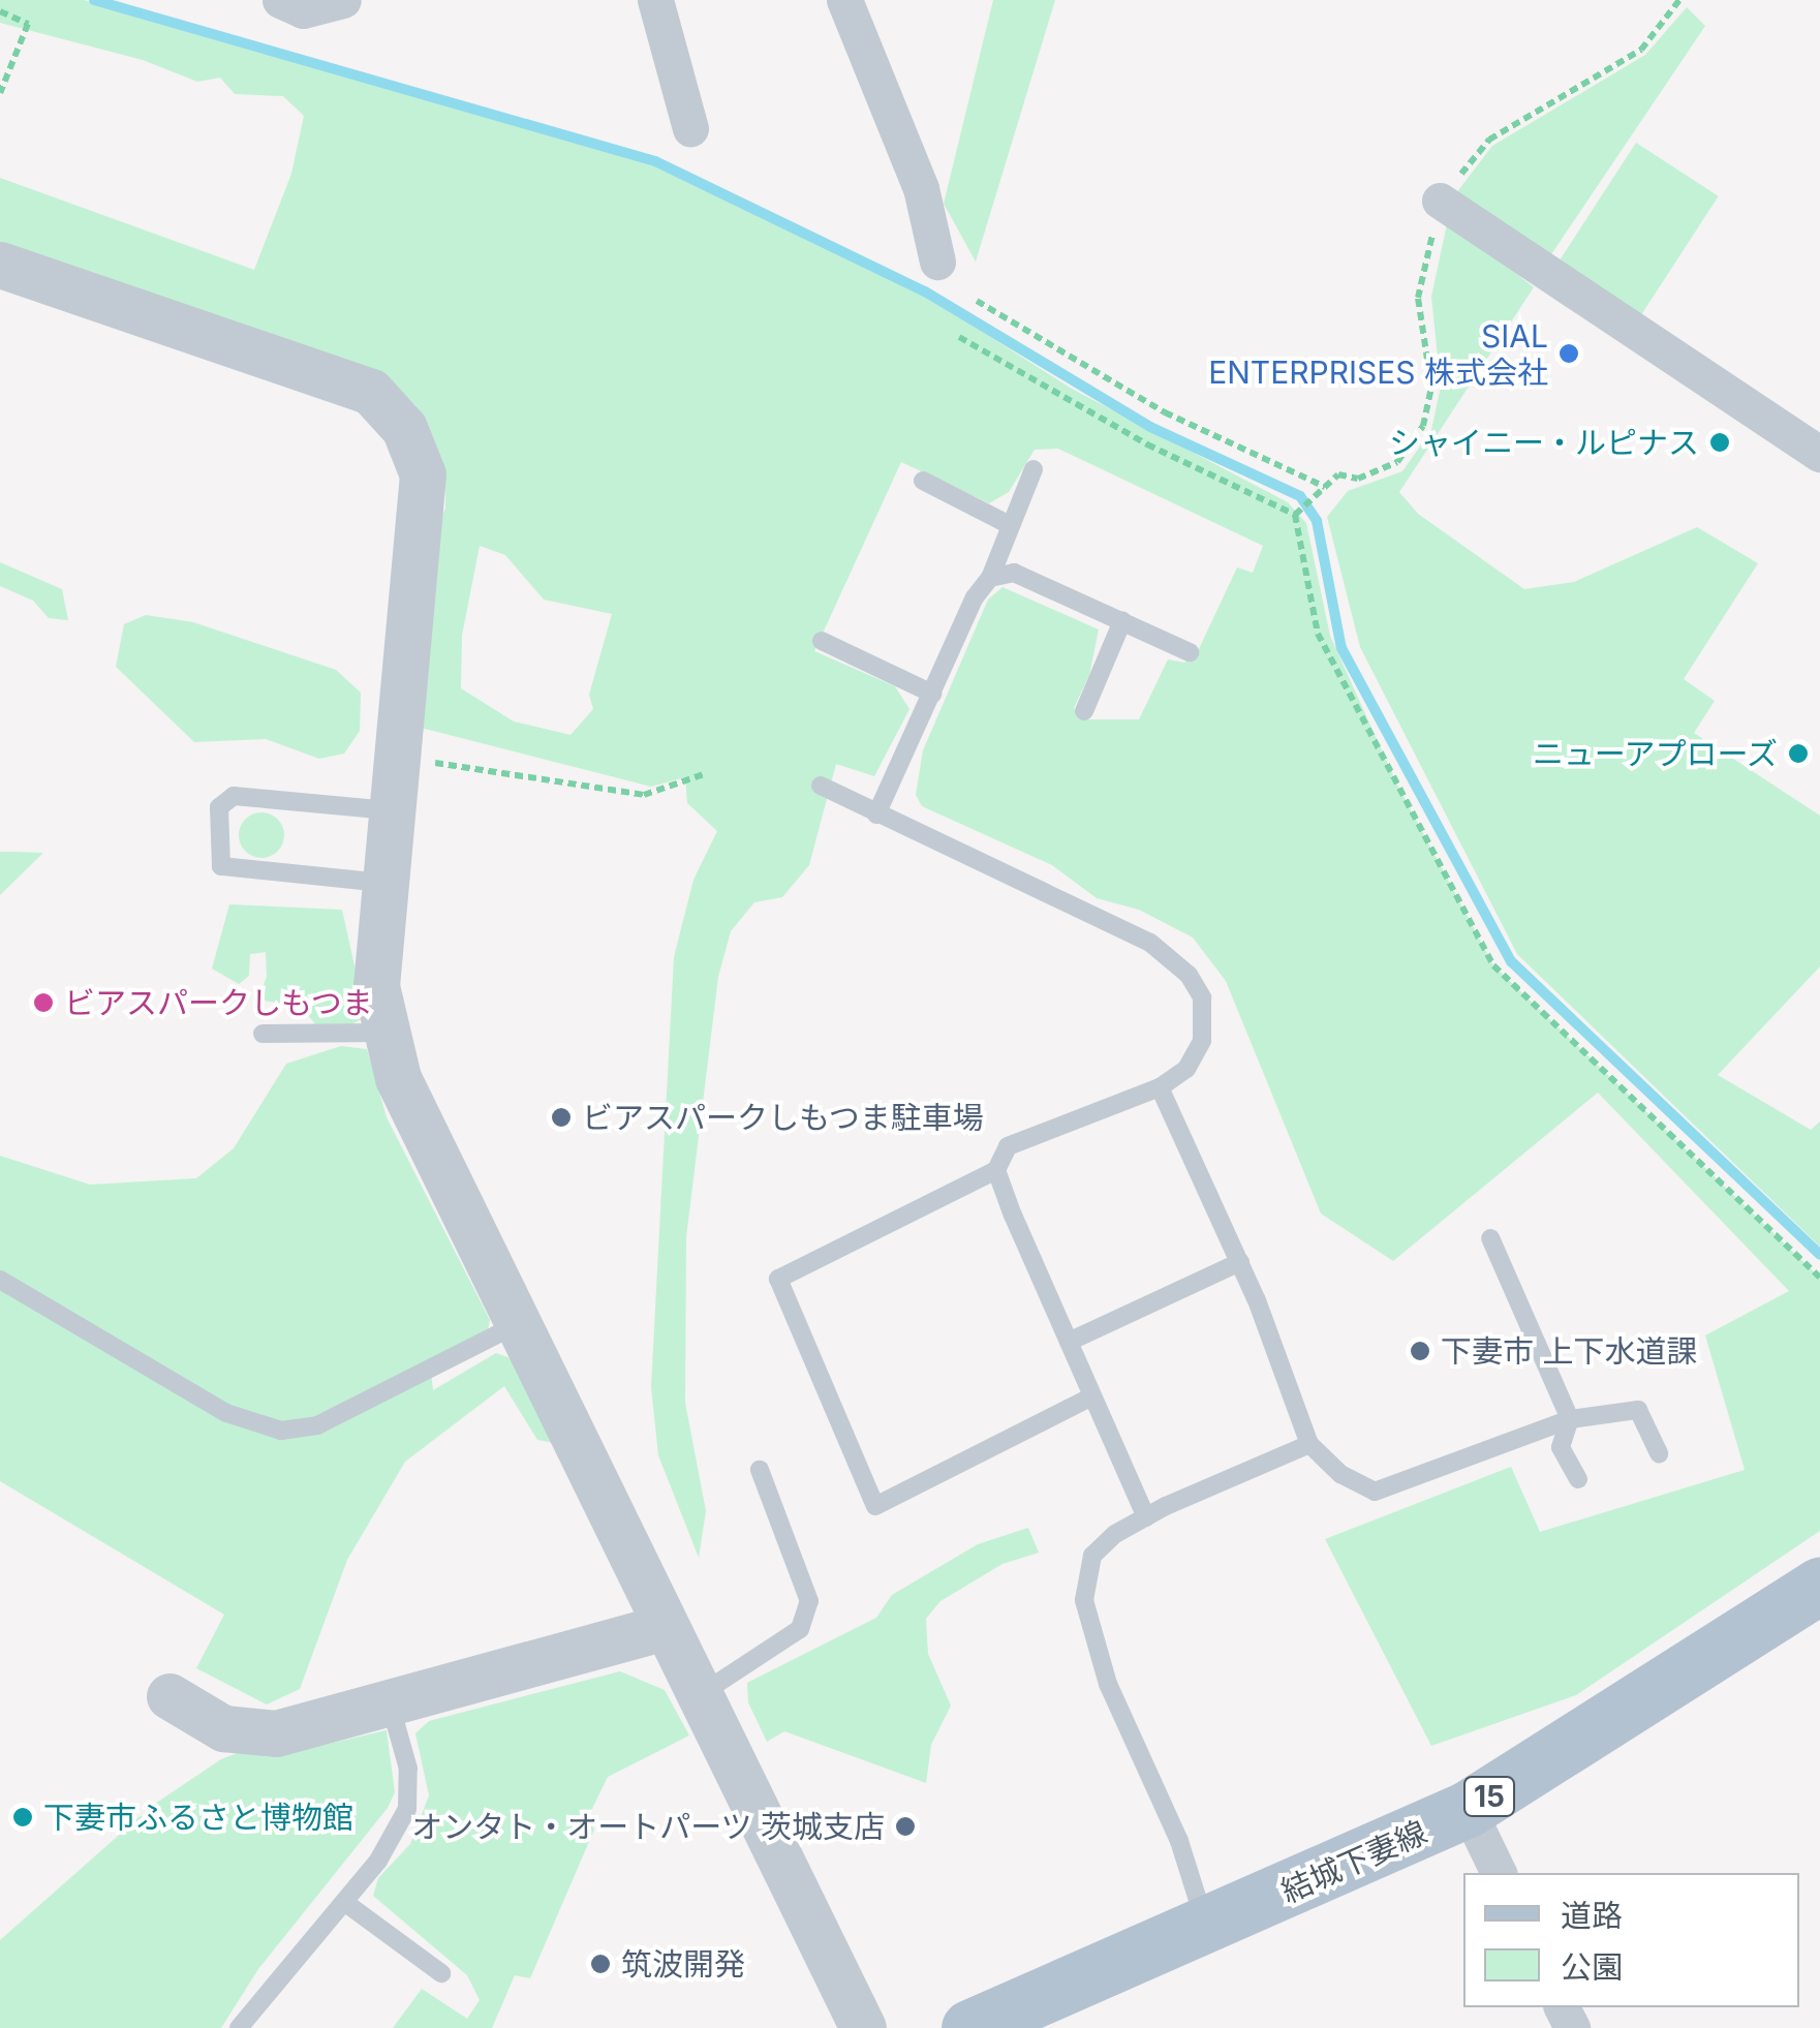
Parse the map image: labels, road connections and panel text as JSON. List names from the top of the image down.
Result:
{
  "streets": {
    "main road": ["15", "結城下妻線"]
  },
  "places": [
    "SIAL ENTERPRISES 株式会社",
    "シャイニー・ルピナス",
    "ニューアプローズ",
    "ビアスパークしもつま",
    "ビアスパークしもつま駐車場",
    "下妻市 上下水道課",
    "下妻市ふるさと博物館",
    "オンタト・オートパーツ 茨城支店",
    "筑波開発"
  ],
  "legend": ["道路", "公園"]
}
